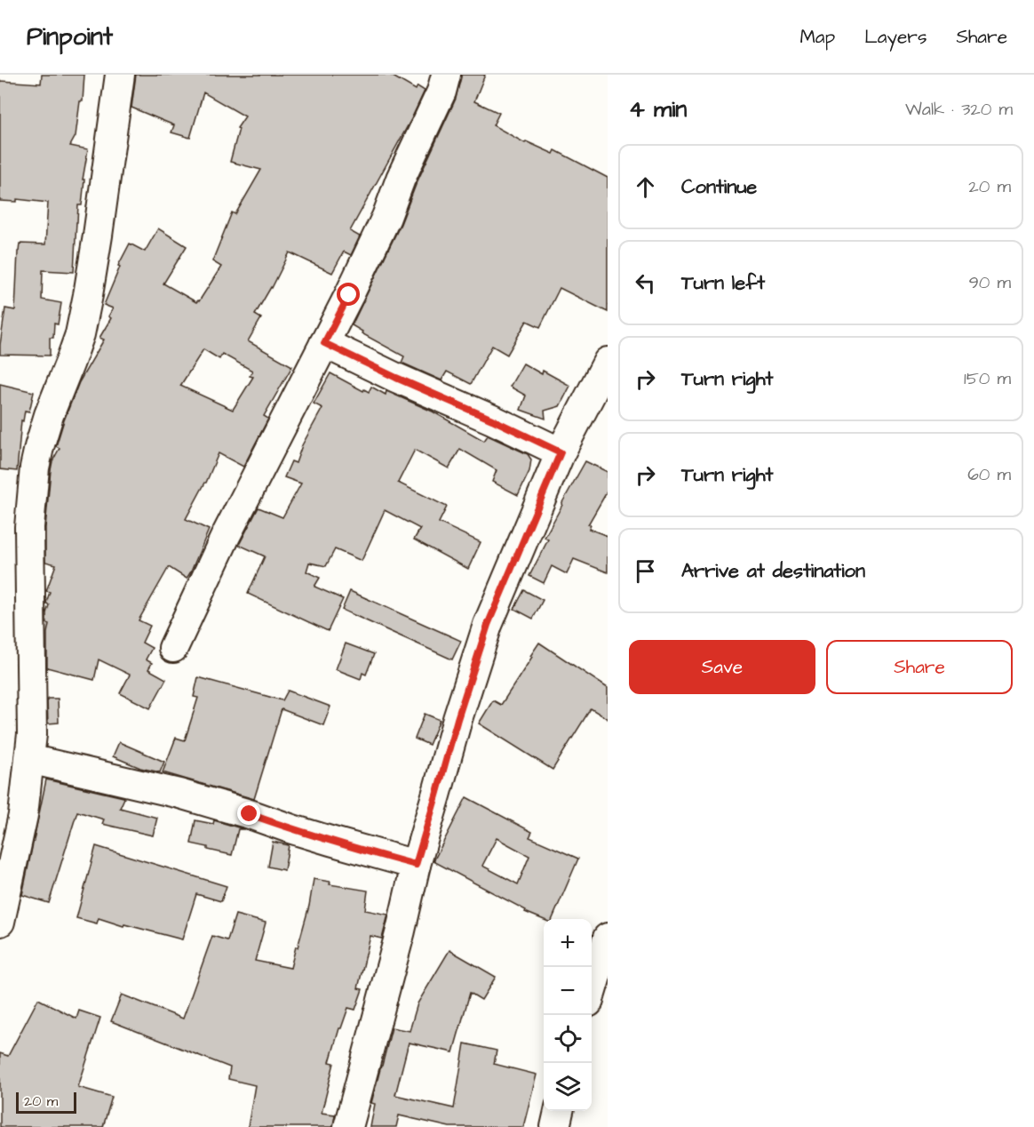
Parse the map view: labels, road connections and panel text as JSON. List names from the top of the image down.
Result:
{
  "scale_bar": "20 m",
  "page": {
    "header": "Pinpoint",
    "nav": ["Map", "Layers", "Share"],
    "heading": ["4 min", "Walk · 320 m"],
    "list": [
      ["Continue", "20 m"],
      ["Turn left", "90 m"],
      ["Turn right", "150 m"],
      ["Turn right", "60 m"],
      "Arrive at destination"
    ],
    "buttons": ["Save", "Share"],
    "map_buttons": ["+", "−"],
    "scale": "20 m"
  }
}
